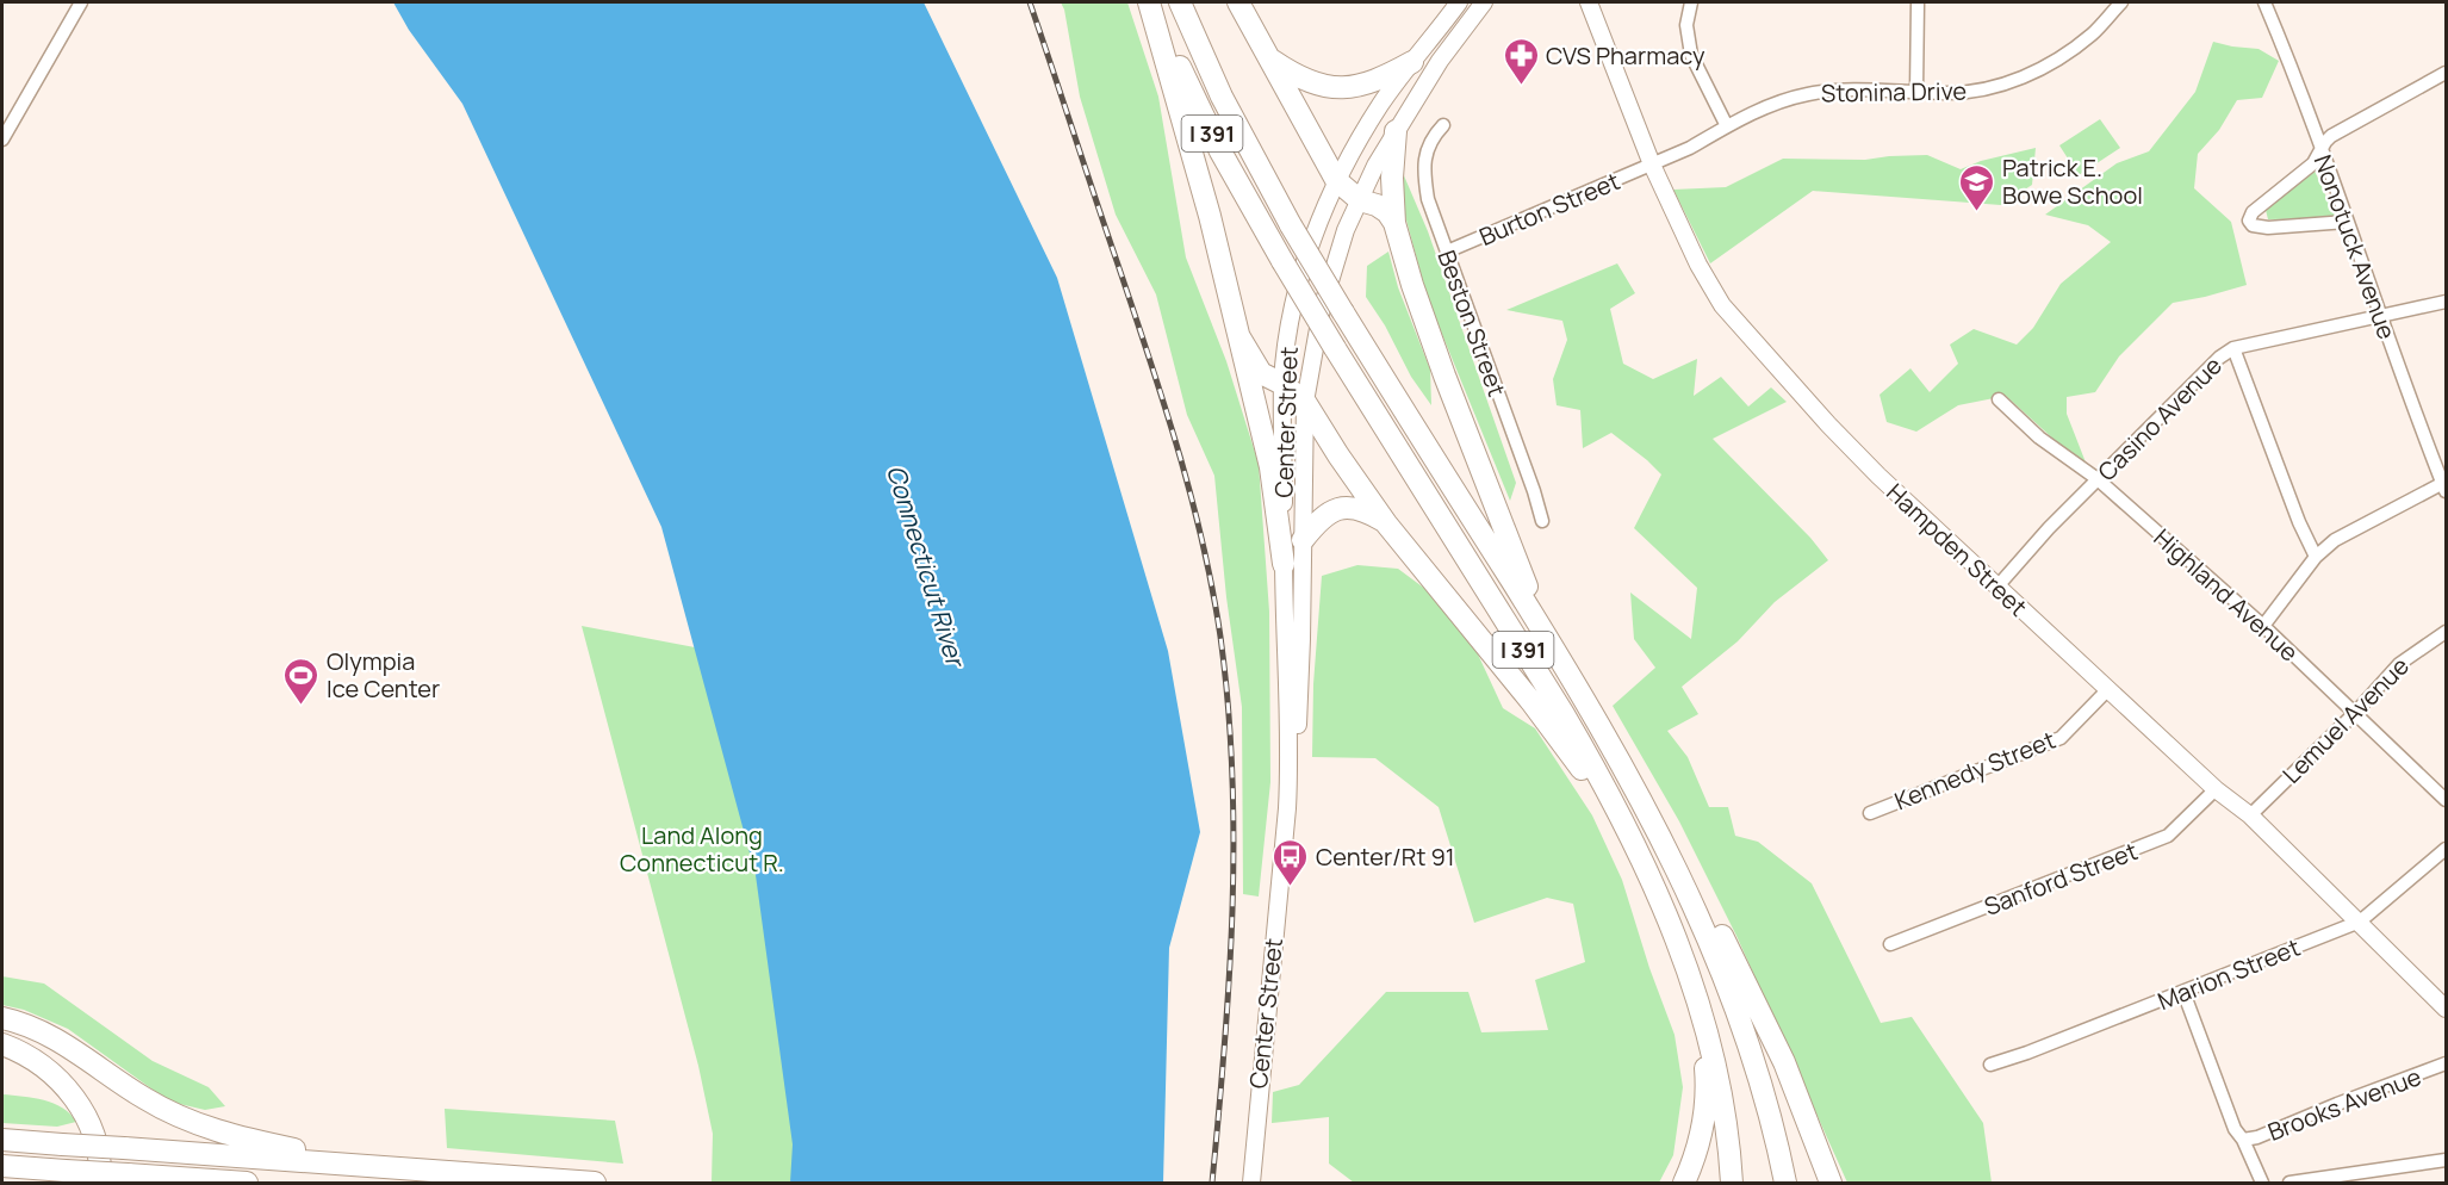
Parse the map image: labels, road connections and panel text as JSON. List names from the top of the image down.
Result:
{
  "streets": {
    "highway": ["I 391"],
    "main road": ["Center Street", "Hampden Street"],
    "street": [
      "Stonina Drive",
      "Burton Street",
      "Nonotuck Avenue",
      "Beston Street",
      "Casino Avenue",
      "Highland Avenue",
      "Lemuel Avenue",
      "Kennedy Street",
      "Sanford Street",
      "Marion Street",
      "Brooks Avenue"
    ]
  },
  "crossings": [
    ["Stonina Drive", "Burton Street"],
    ["Stonina Drive", "Hampden Street"],
    ["Burton Street", "Beston Street"],
    ["Burton Street", "Hampden Street"],
    ["Nonotuck Avenue", "Casino Avenue"],
    ["Casino Avenue", "Hampden Street"],
    ["Casino Avenue", "Highland Avenue"],
    ["Hampden Street", "Lemuel Avenue"],
    ["Hampden Street", "Kennedy Street"],
    ["Hampden Street", "Sanford Street"],
    ["Hampden Street", "Marion Street"],
    ["Highland Avenue", "Lemuel Avenue"]
  ],
  "water": ["Connecticut River"],
  "parks": ["Land Along Connecticut R."],
  "places": {
    "pharmacy": ["CVS Pharmacy"],
    "school or university": ["Patrick E. Bowe School"],
    "sports": ["Olympia Ice Center"],
    "bus stop": ["Center/Rt 91"]
  }
}
